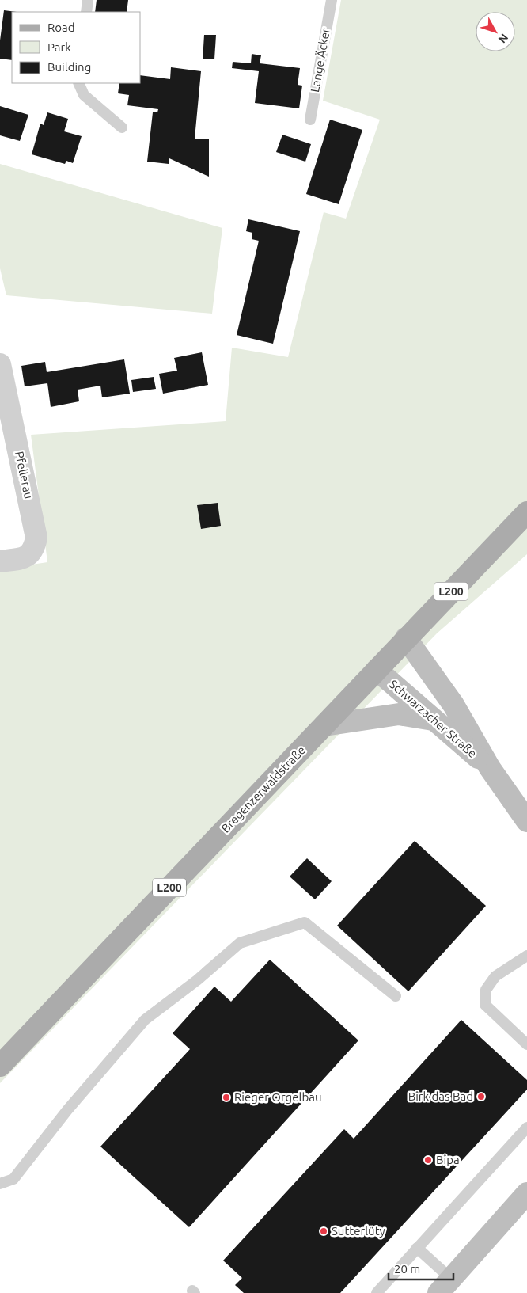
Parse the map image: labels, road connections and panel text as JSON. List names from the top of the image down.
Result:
{
  "streets": {
    "main road": ["L200", "Schwarzacher Straße", "Bregenzerwaldstraße"],
    "street": ["Pfellerau"],
    "lane": ["Lange Äcker"]
  },
  "crossings": [
    ["Schwarzacher Straße", "Bregenzerwaldstraße"]
  ],
  "places": [
    "Birk das Bad",
    "Rieger Orgelbau",
    "Bipa",
    "Sutterlüty"
  ],
  "legend": ["Road", "Park", "Building"],
  "scale_bar": "20 m",
  "north": "bottom right"
}
